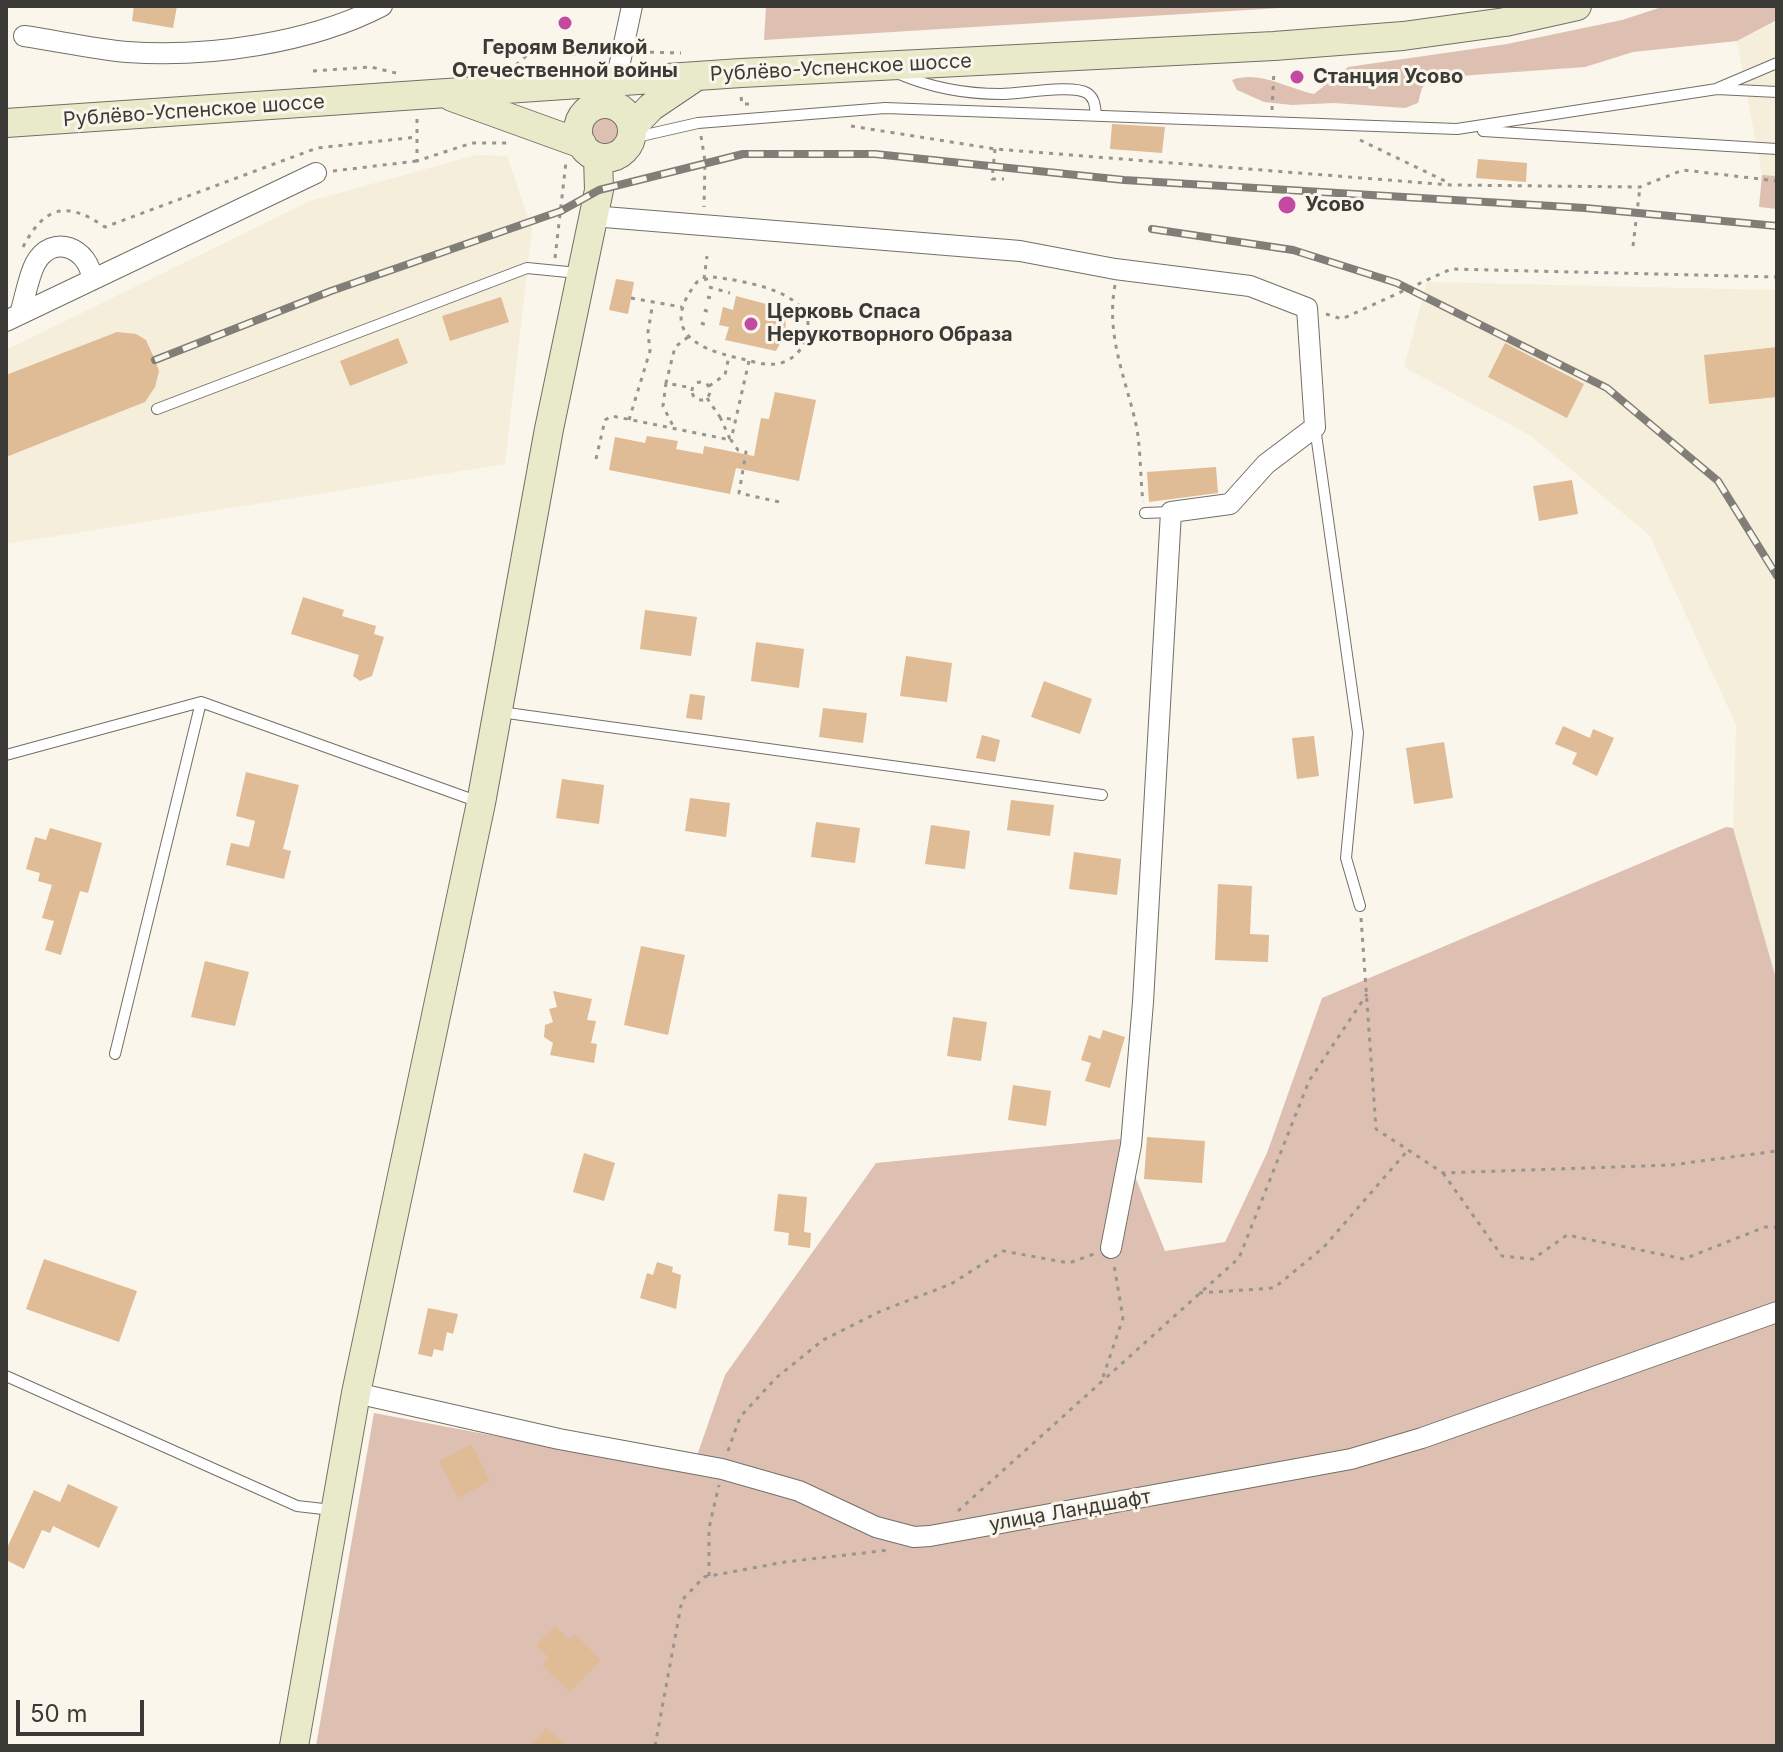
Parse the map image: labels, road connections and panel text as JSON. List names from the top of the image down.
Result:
{
  "streets": {
    "street": ["Рублёво-Успенское шоссе", "улица Ландшафт"]
  },
  "places": [
    "Героям Великой Отечественной войны",
    "Станция Усово",
    "Усово",
    "Церковь Спаса Нерукотворного Образа"
  ],
  "scale_bar": "50 m"
}
